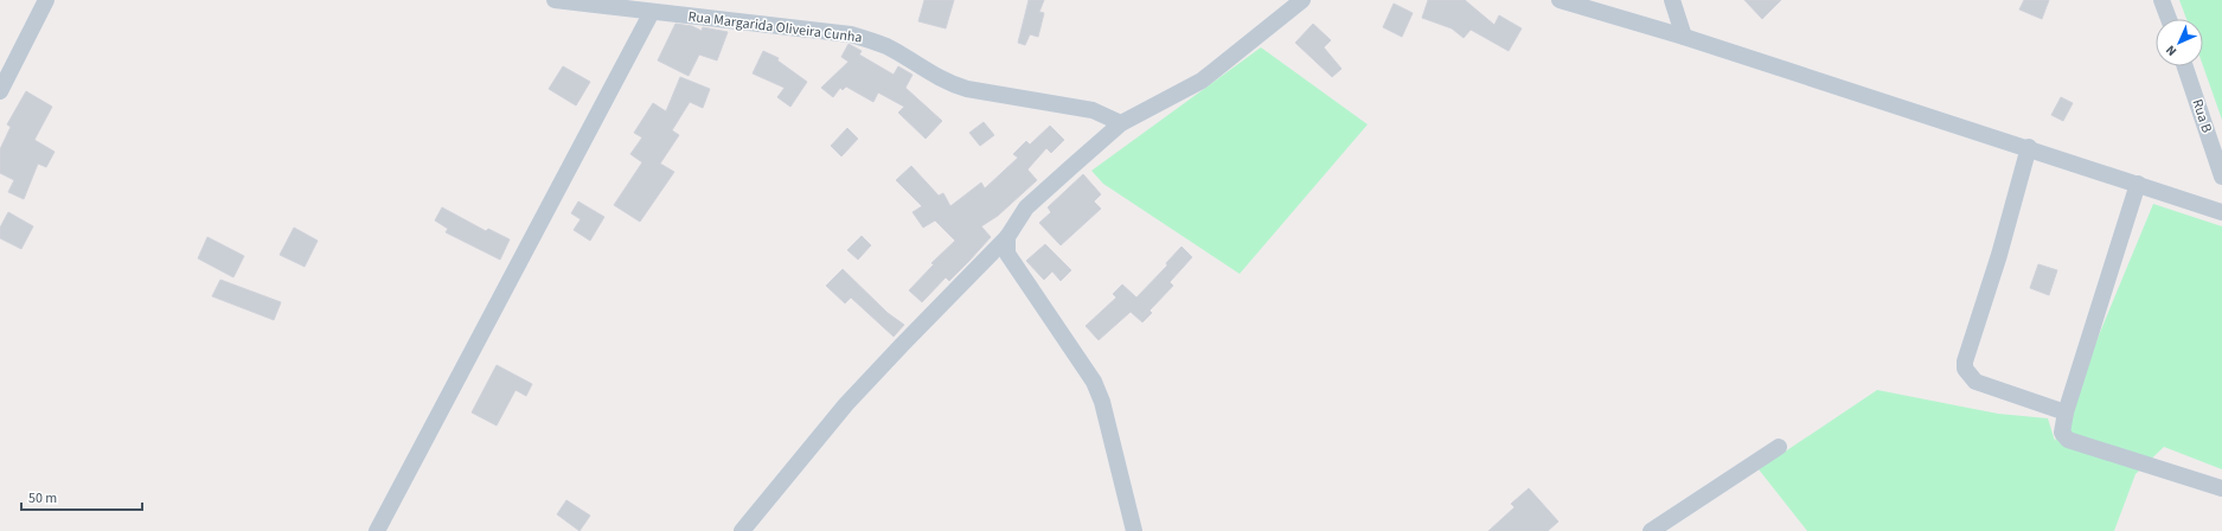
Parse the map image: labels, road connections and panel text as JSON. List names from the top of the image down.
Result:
{
  "streets": {
    "street": ["Rua Margarida Oliveira Cunha", "Rua B"]
  },
  "scale_bar": "50 m",
  "north": "bottom left"
}
